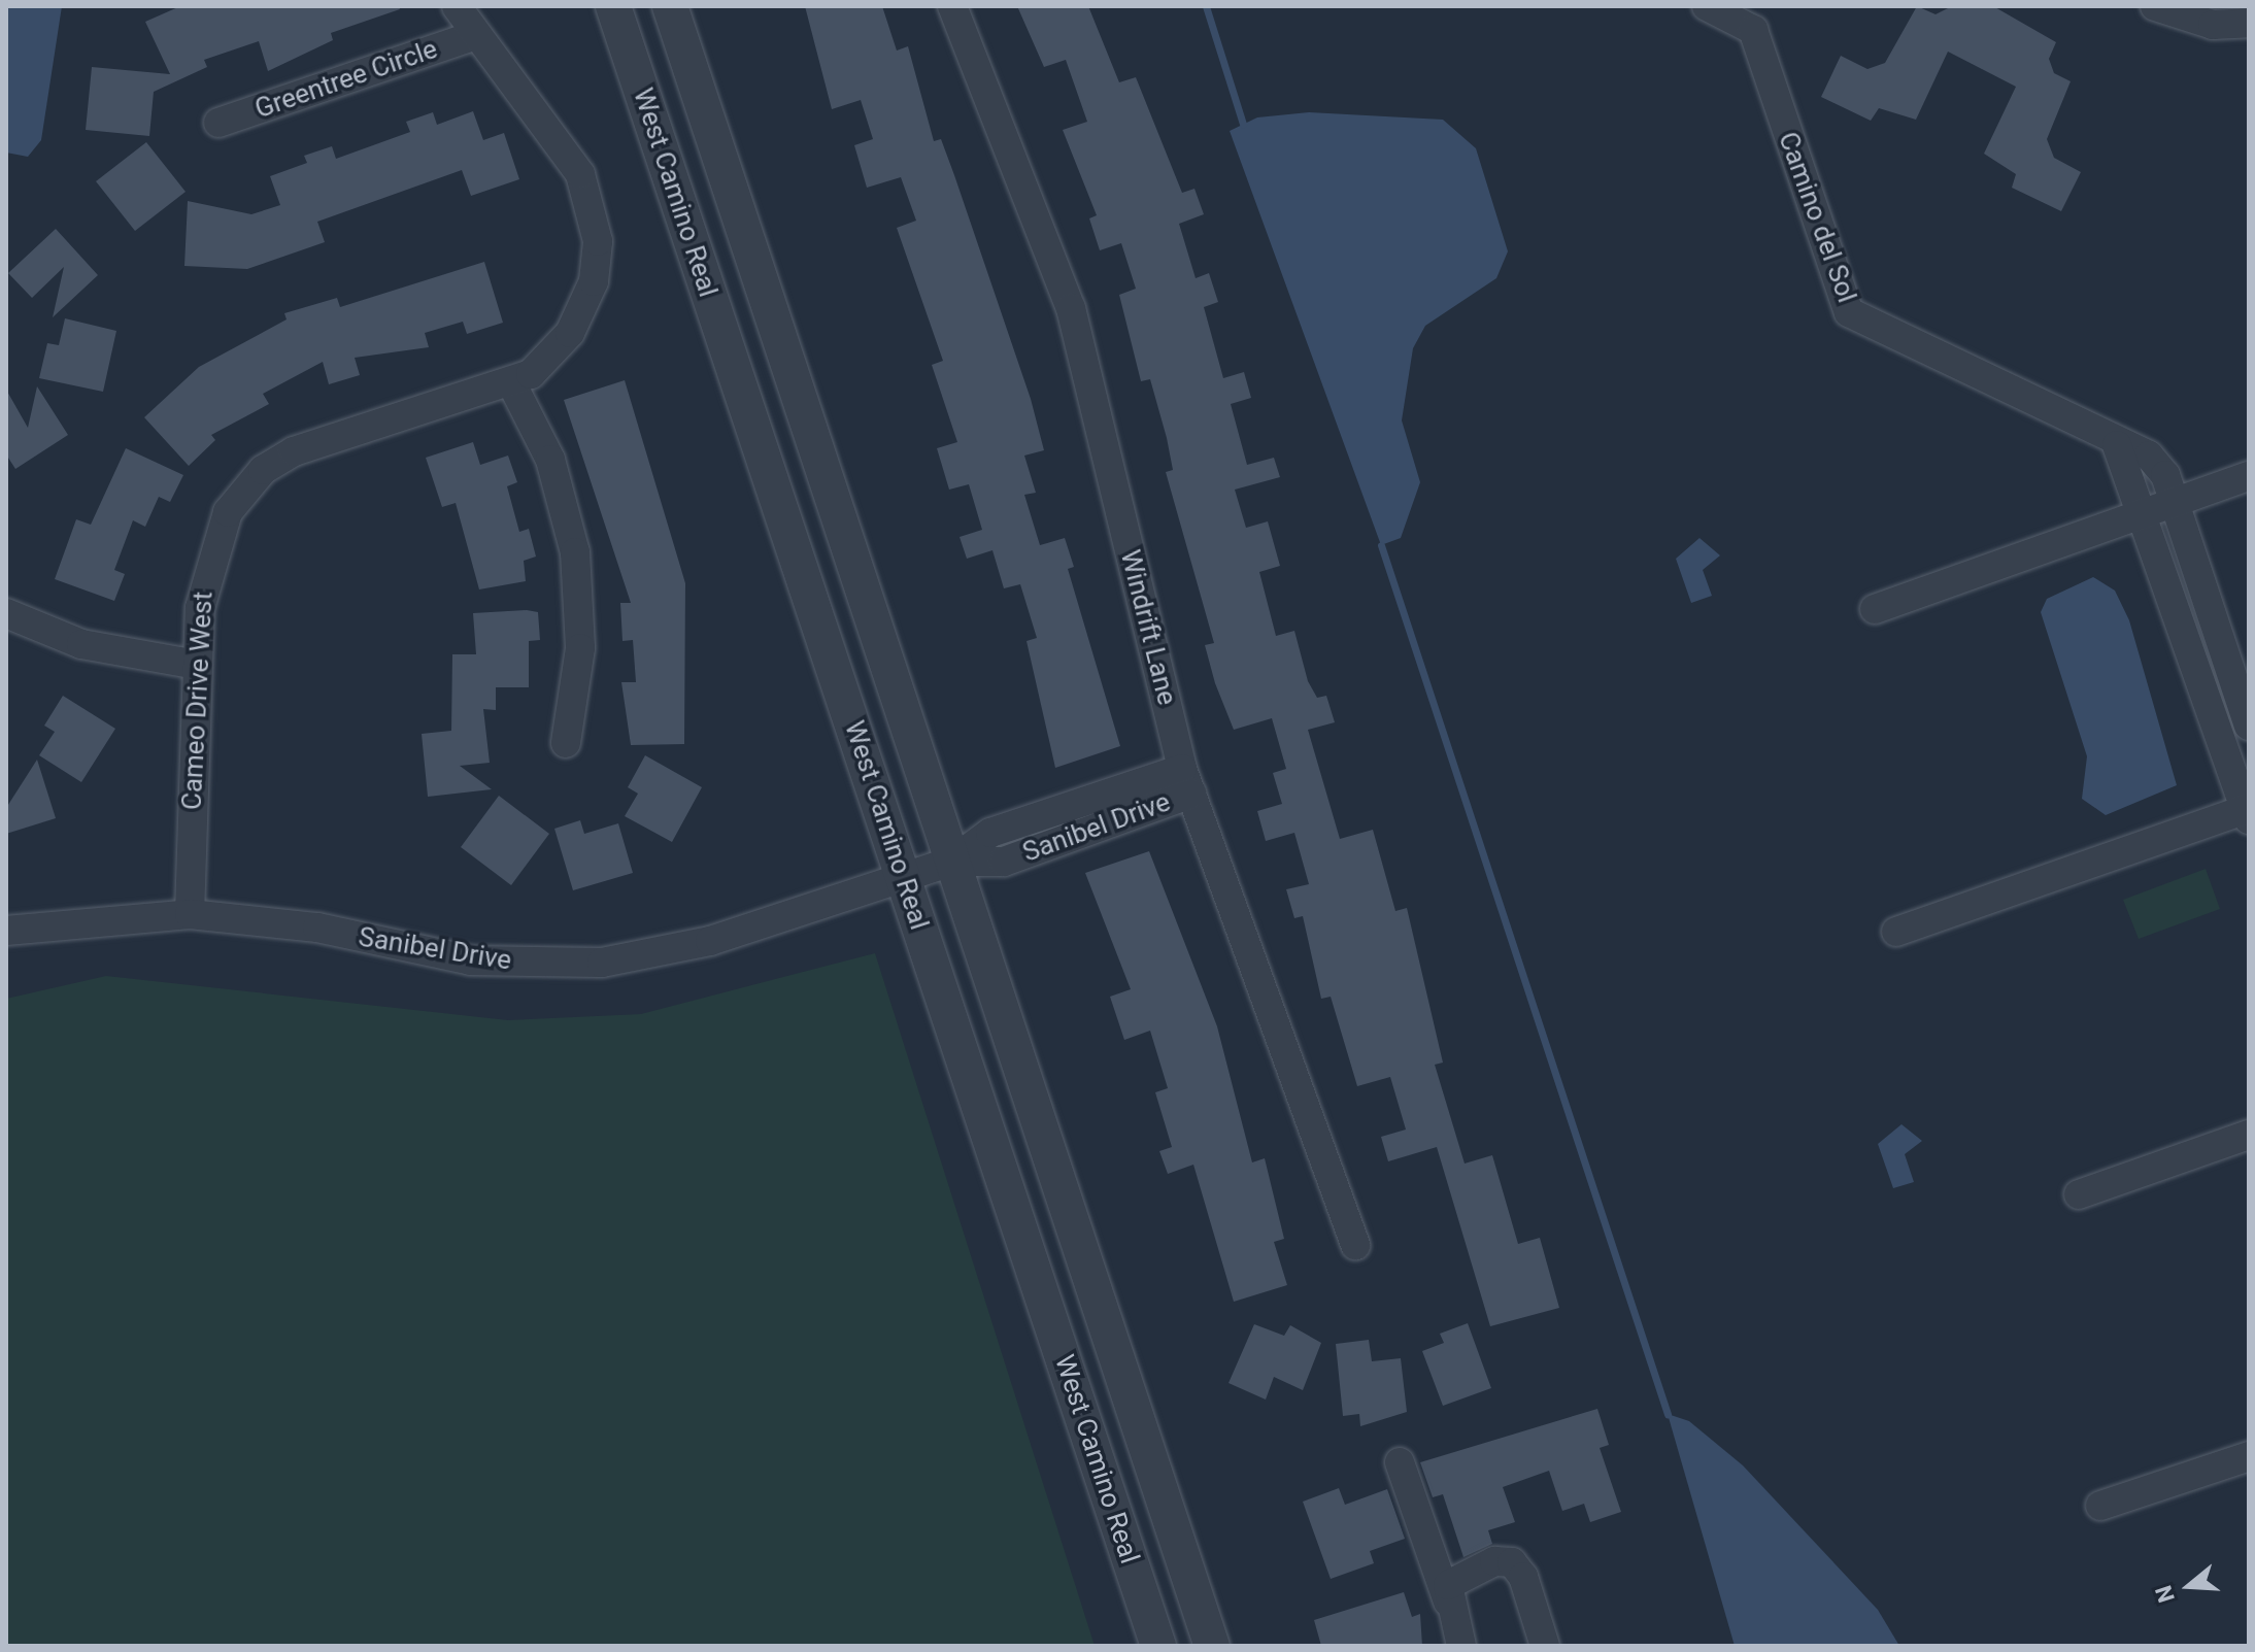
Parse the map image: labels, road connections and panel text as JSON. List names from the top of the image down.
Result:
{
  "streets": {
    "street": [
      "Greentree Circle",
      "West Camino Real",
      "Camino del Sol",
      "Windrift Lane",
      "Cameo Drive West",
      "Sanibel Drive"
    ]
  },
  "crossings": [
    ["Greentree Circle", "Cameo Drive West"],
    ["West Camino Real", "Sanibel Drive"],
    ["Windrift Lane", "Sanibel Drive"],
    ["Cameo Drive West", "Sanibel Drive"]
  ],
  "north": "left"
}
